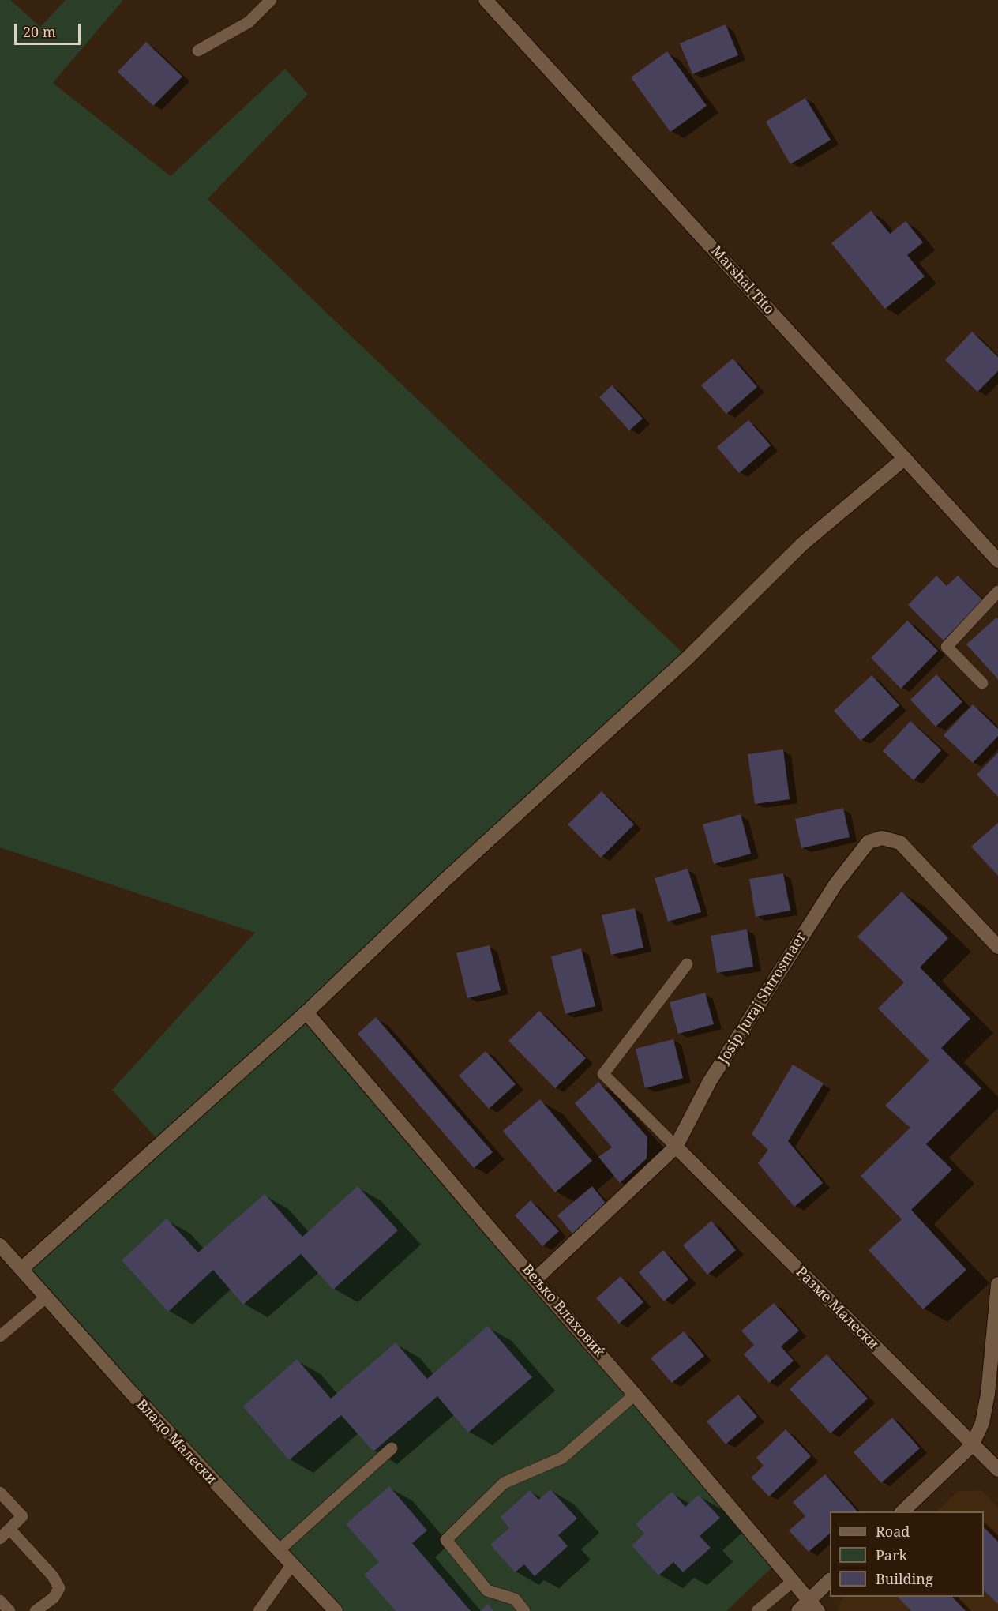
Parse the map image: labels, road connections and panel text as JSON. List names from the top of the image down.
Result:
{
  "streets": {
    "street": [
      "Marshal Tito",
      "Josip Juraj Shtrosmaer",
      "Разме Малески",
      "Вељко Влаховиќ",
      "Владо Малески"
    ]
  },
  "crossings": [
    ["Josip Juraj Shtrosmaer", "Разме Малески"],
    ["Josip Juraj Shtrosmaer", "Вељко Влаховиќ"]
  ],
  "legend": ["Road", "Park", "Building"],
  "scale_bar": "20 m"
}
